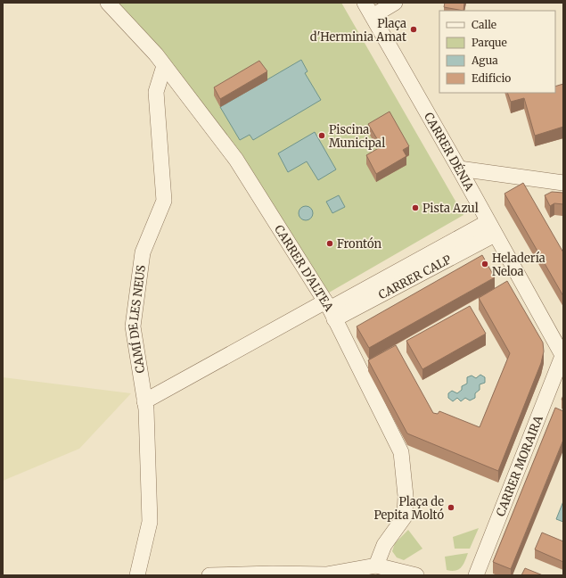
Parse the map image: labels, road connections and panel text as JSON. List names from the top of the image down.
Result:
{
  "streets": {
    "street": [
      "CARRER DÉNIA",
      "CARRER D'ALTEA",
      "CARRER CALP",
      "CAMÍ DE LES NEUS",
      "CARRER MORAIRA"
    ]
  },
  "crossings": [
    ["CARRER DÉNIA", "CARRER CALP"],
    ["CARRER DÉNIA", "CARRER MORAIRA"],
    ["CARRER D'ALTEA", "CARRER CALP"],
    ["CARRER D'ALTEA", "CAMÍ DE LES NEUS"],
    ["CARRER CALP", "CAMÍ DE LES NEUS"]
  ],
  "places": [
    "Plaça d'Herminia Amat",
    "Piscina Municipal",
    "Pista Azul",
    "Frontón",
    "Heladería Neloa",
    "Plaça de Pepita Moltó"
  ],
  "legend": [
    "Calle",
    "Parque",
    "Agua",
    "Edificio"
  ]
}
